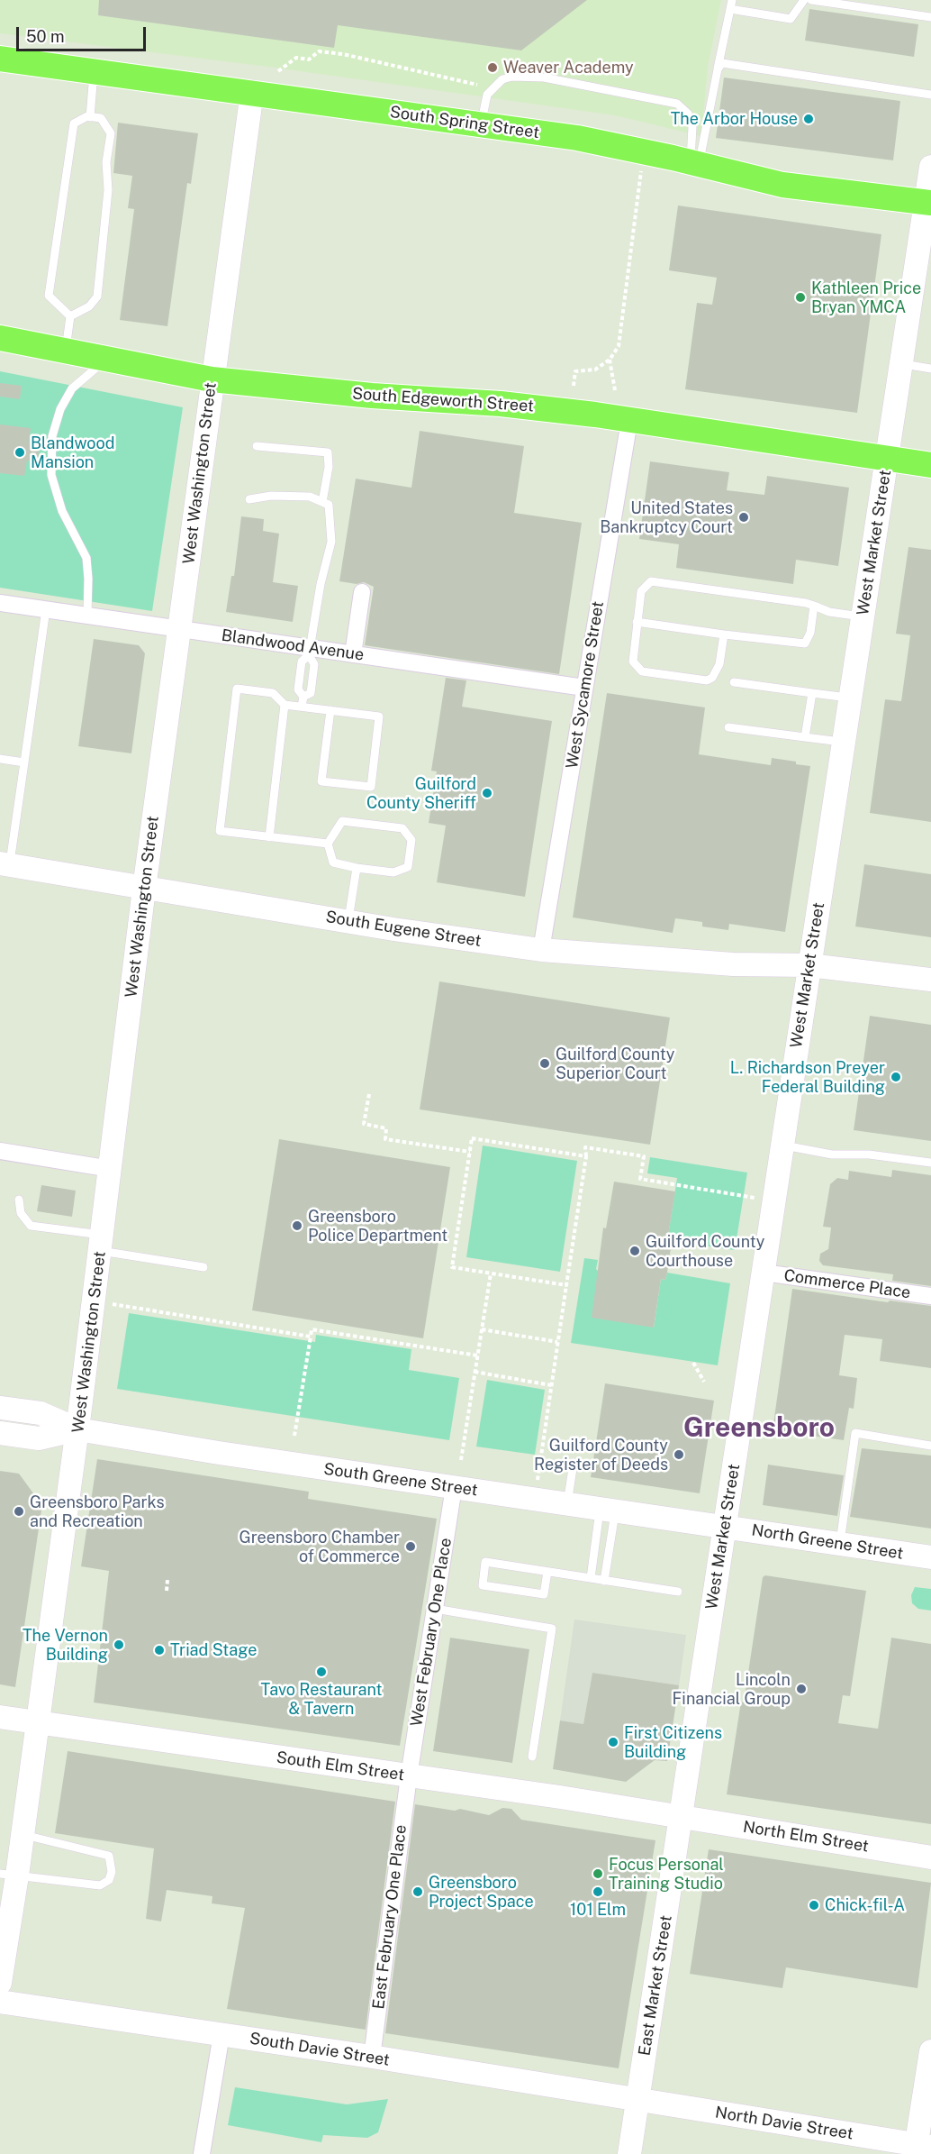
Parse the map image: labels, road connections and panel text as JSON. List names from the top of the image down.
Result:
{
  "streets": {
    "main road": [
      "South Spring Street",
      "South Edgeworth Street",
      "West Washington Street",
      "West Market Street",
      "South Eugene Street",
      "South Greene Street",
      "North Greene Street",
      "South Elm Street",
      "North Elm Street",
      "East Market Street",
      "South Davie Street",
      "North Davie Street"
    ],
    "street": [
      "Blandwood Avenue",
      "West Sycamore Street",
      "Commerce Place",
      "West February One Place",
      "East February One Place"
    ]
  },
  "crossings": [
    ["South Spring Street", "West Washington Street"],
    ["South Spring Street", "West Market Street"],
    ["South Edgeworth Street", "West Washington Street"],
    ["South Edgeworth Street", "West Market Street"],
    ["South Edgeworth Street", "West Sycamore Street"],
    ["West Washington Street", "Blandwood Avenue"],
    ["West Washington Street", "South Eugene Street"],
    ["West Washington Street", "South Greene Street"],
    ["West Washington Street", "South Elm Street"],
    ["West Market Street", "South Eugene Street"],
    ["West Market Street", "Commerce Place"],
    ["West Market Street", "South Greene Street"],
    ["West Market Street", "North Greene Street"],
    ["West Market Street", "South Elm Street"],
    ["West Market Street", "North Elm Street"],
    ["West Market Street", "East Market Street"],
    ["Blandwood Avenue", "West Sycamore Street"],
    ["West Sycamore Street", "South Eugene Street"],
    ["South Greene Street", "North Greene Street"],
    ["South Greene Street", "West February One Place"],
    ["West February One Place", "South Elm Street"],
    ["West February One Place", "East February One Place"],
    ["South Elm Street", "North Elm Street"],
    ["South Elm Street", "East February One Place"],
    ["South Elm Street", "East Market Street"],
    ["North Elm Street", "East Market Street"],
    ["East February One Place", "South Davie Street"],
    ["East Market Street", "South Davie Street"],
    ["East Market Street", "North Davie Street"],
    ["South Davie Street", "North Davie Street"]
  ],
  "districts": ["Greensboro"],
  "places": [
    "Weaver Academy",
    "The Arbor House",
    "Kathleen Price Bryan YMCA",
    "Blandwood Mansion",
    "United States Bankruptcy Court",
    "Guilford County Sheriff",
    "Guilford County Superior Court",
    "L. Richardson Preyer Federal Building",
    "Greensboro Police Department",
    "Guilford County Courthouse",
    "Guilford County Register of Deeds",
    "Greensboro Parks and Recreation",
    "Greensboro Chamber of Commerce",
    "The Vernon Building",
    "Triad Stage",
    "Tavo Restaurant & Tavern",
    "Lincoln Financial Group",
    "First Citizens Building",
    "Focus Personal Training Studio",
    "Greensboro Project Space",
    "101 Elm",
    "Chick-fil-A"
  ],
  "scale_bar": "50 m"
}
